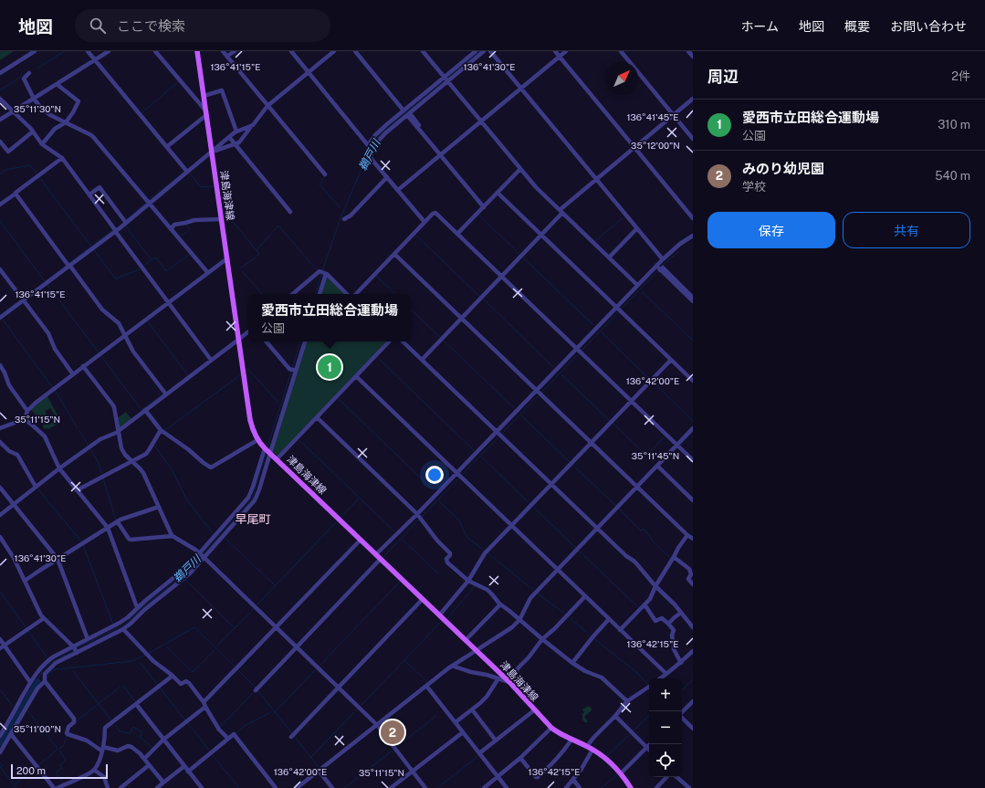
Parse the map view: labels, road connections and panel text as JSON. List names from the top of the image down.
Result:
{
  "streets": {
    "main road": ["津島海津線"]
  },
  "districts": ["早尾町"],
  "water": ["鵜戸川"],
  "scale_bar": "200 m",
  "north": "top right",
  "page": {
    "header": "地図",
    "search": "ここで検索",
    "nav": [
      "ホーム",
      "地図",
      "概要",
      "お問い合わせ"
    ],
    "heading": ["周辺", "2件"],
    "list": [
      {
        "mark": "1",
        "name": "愛西市立田総合運動場",
        "note": "公園",
        "value": "310 m"
      },
      {
        "mark": "2",
        "name": "みのり幼児園",
        "note": "学校",
        "value": "540 m"
      }
    ],
    "buttons": ["保存", "共有"],
    "popup": ["愛西市立田総合運動場", "公園"],
    "pins": ["1", "2"],
    "map_buttons": ["+", "−"],
    "scale": "200 m"
  },
  "coordinates": [
    "136°41'15\"E",
    "136°41'30\"E",
    "35°11'30\"N",
    "136°41'45\"E",
    "35°12'00\"N",
    "136°42'00\"E",
    "35°11'15\"N",
    "35°11'45\"N",
    "136°42'15\"E",
    "35°11'00\"N"
  ]
}
